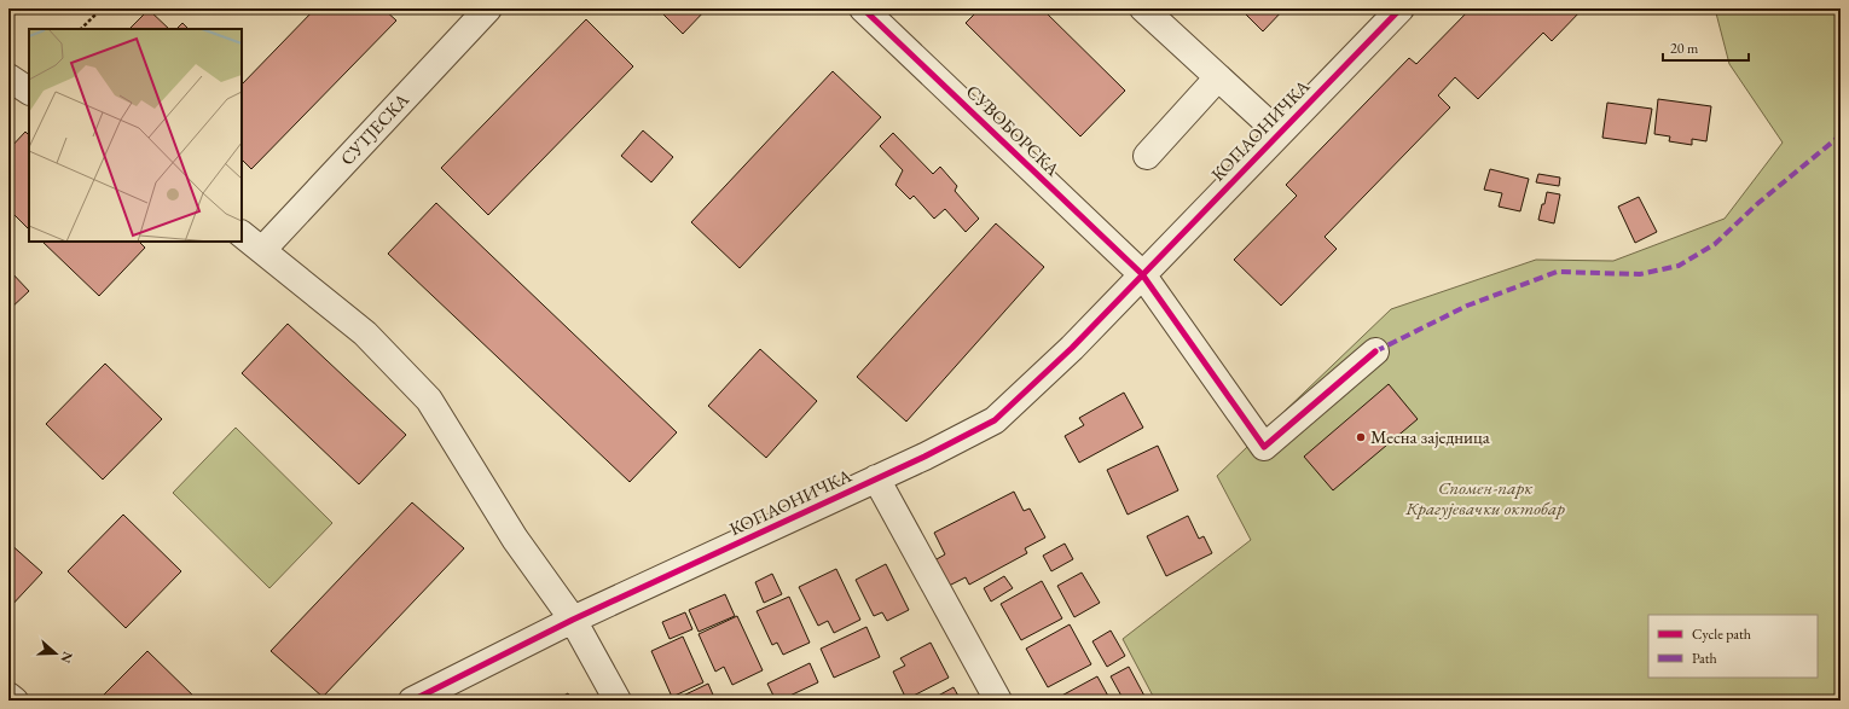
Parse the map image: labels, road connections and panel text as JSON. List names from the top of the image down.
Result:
{
  "streets": {
    "street": ["СУТЈЕСКА", "СУВОБОРСКА", "КОПАОНИЧКА"]
  },
  "crossings": [
    ["СУВОБОРСКА", "КОПАОНИЧКА"]
  ],
  "parks": ["Спомен-парк Крагујевачки октобар"],
  "places": ["Месна заједница"],
  "legend": ["Cycle path", "Path"],
  "scale_bar": "20 m",
  "north": "right"
}
